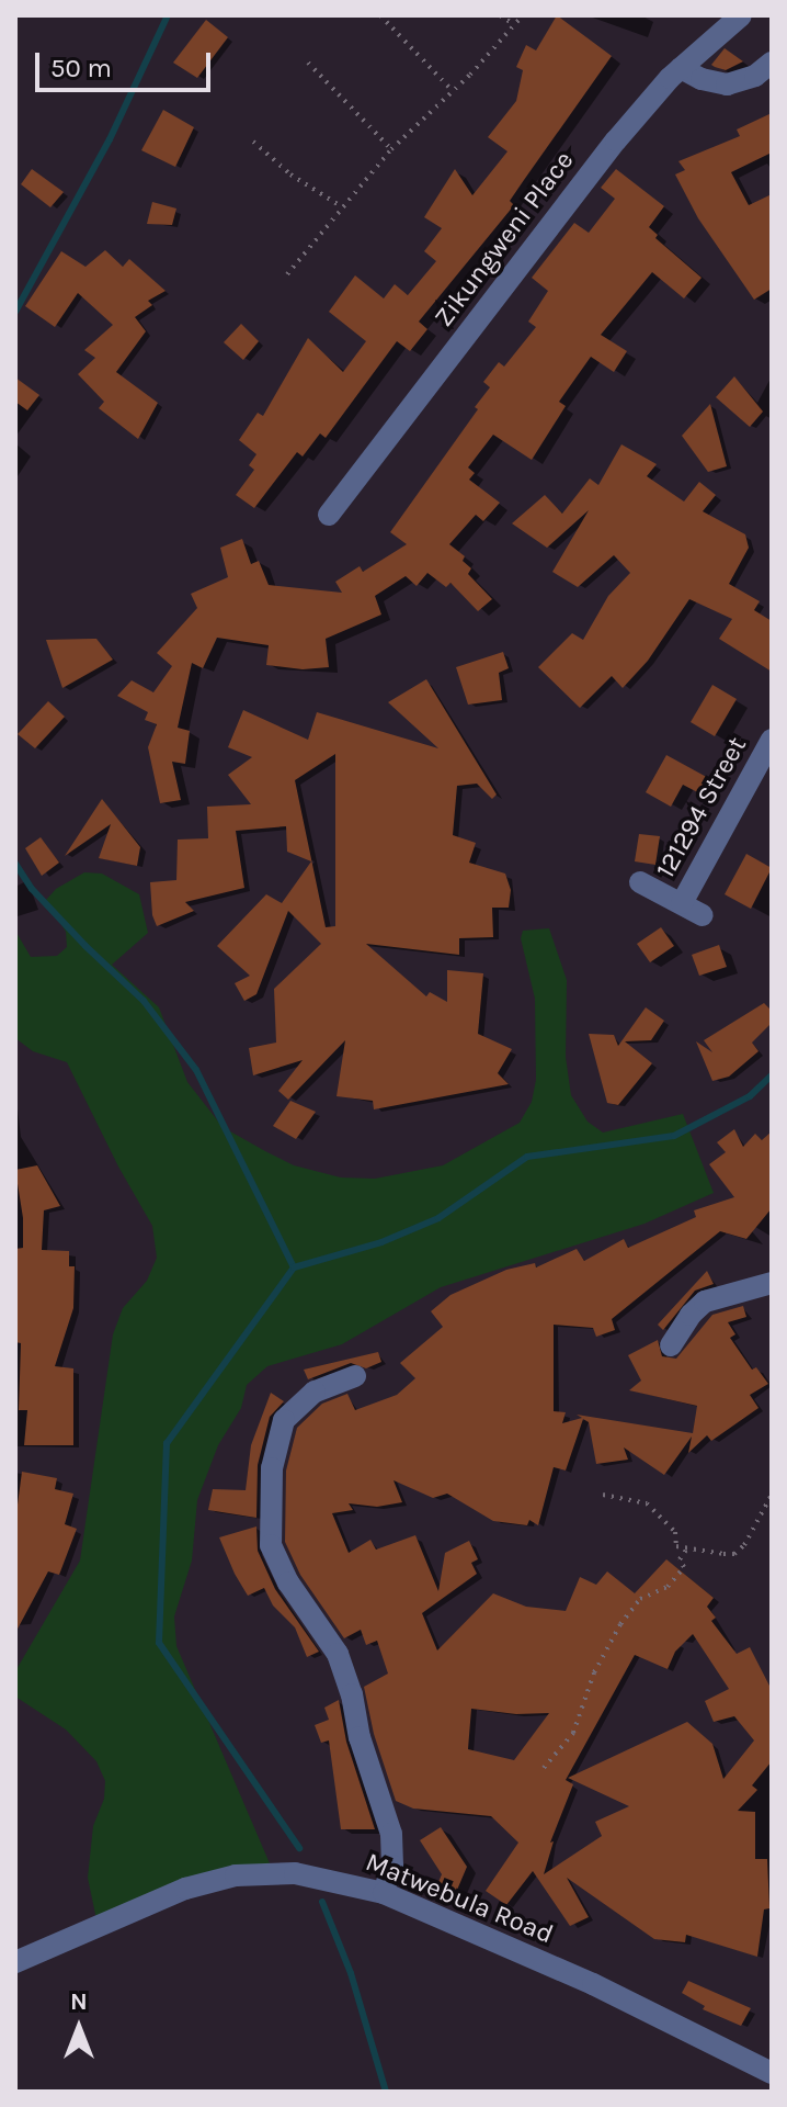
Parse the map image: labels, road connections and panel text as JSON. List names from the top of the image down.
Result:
{
  "streets": {
    "street": ["Zikungweni Place", "121294 Street", "Matwebula Road"]
  },
  "scale_bar": "50 m",
  "north": "top"
}
